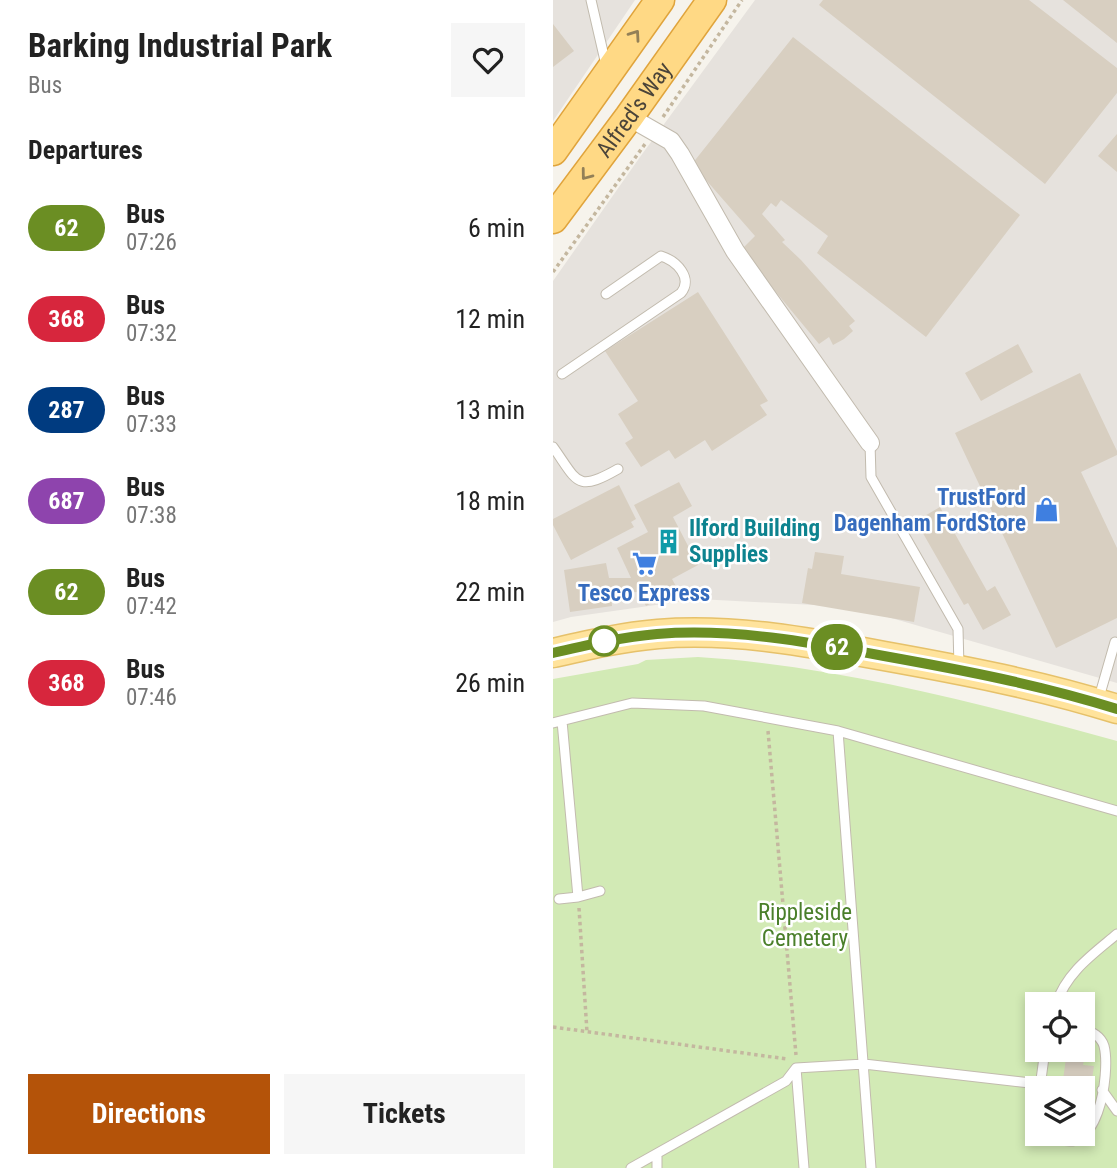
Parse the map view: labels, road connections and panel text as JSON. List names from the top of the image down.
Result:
{
  "streets": {
    "highway": ["Alfred's Way"]
  },
  "parks": ["Rippleside Cemetery"],
  "places": {
    "shop": ["TrustFord Dagenham FordStore"],
    "building": ["Ilford Building Supplies"],
    "supermarket": ["Tesco Express"]
  },
  "lines": ["bus line 62"],
  "page": {
    "heading": [
      ["Barking Industrial Park", "Bus"],
      "Departures"
    ],
    "on_map": "62",
    "list": [
      {
        "mark": "62",
        "name": "Bus",
        "note": "07:26",
        "value": "6 min"
      },
      {
        "mark": "368",
        "name": "Bus",
        "note": "07:32",
        "value": "12 min"
      },
      {
        "mark": "287",
        "name": "Bus",
        "note": "07:33",
        "value": "13 min"
      },
      {
        "mark": "687",
        "name": "Bus",
        "note": "07:38",
        "value": "18 min"
      },
      {
        "mark": "62",
        "name": "Bus",
        "note": "07:42",
        "value": "22 min"
      },
      {
        "mark": "368",
        "name": "Bus",
        "note": "07:46",
        "value": "26 min"
      }
    ],
    "buttons": ["Directions", "Tickets"]
  }
}
